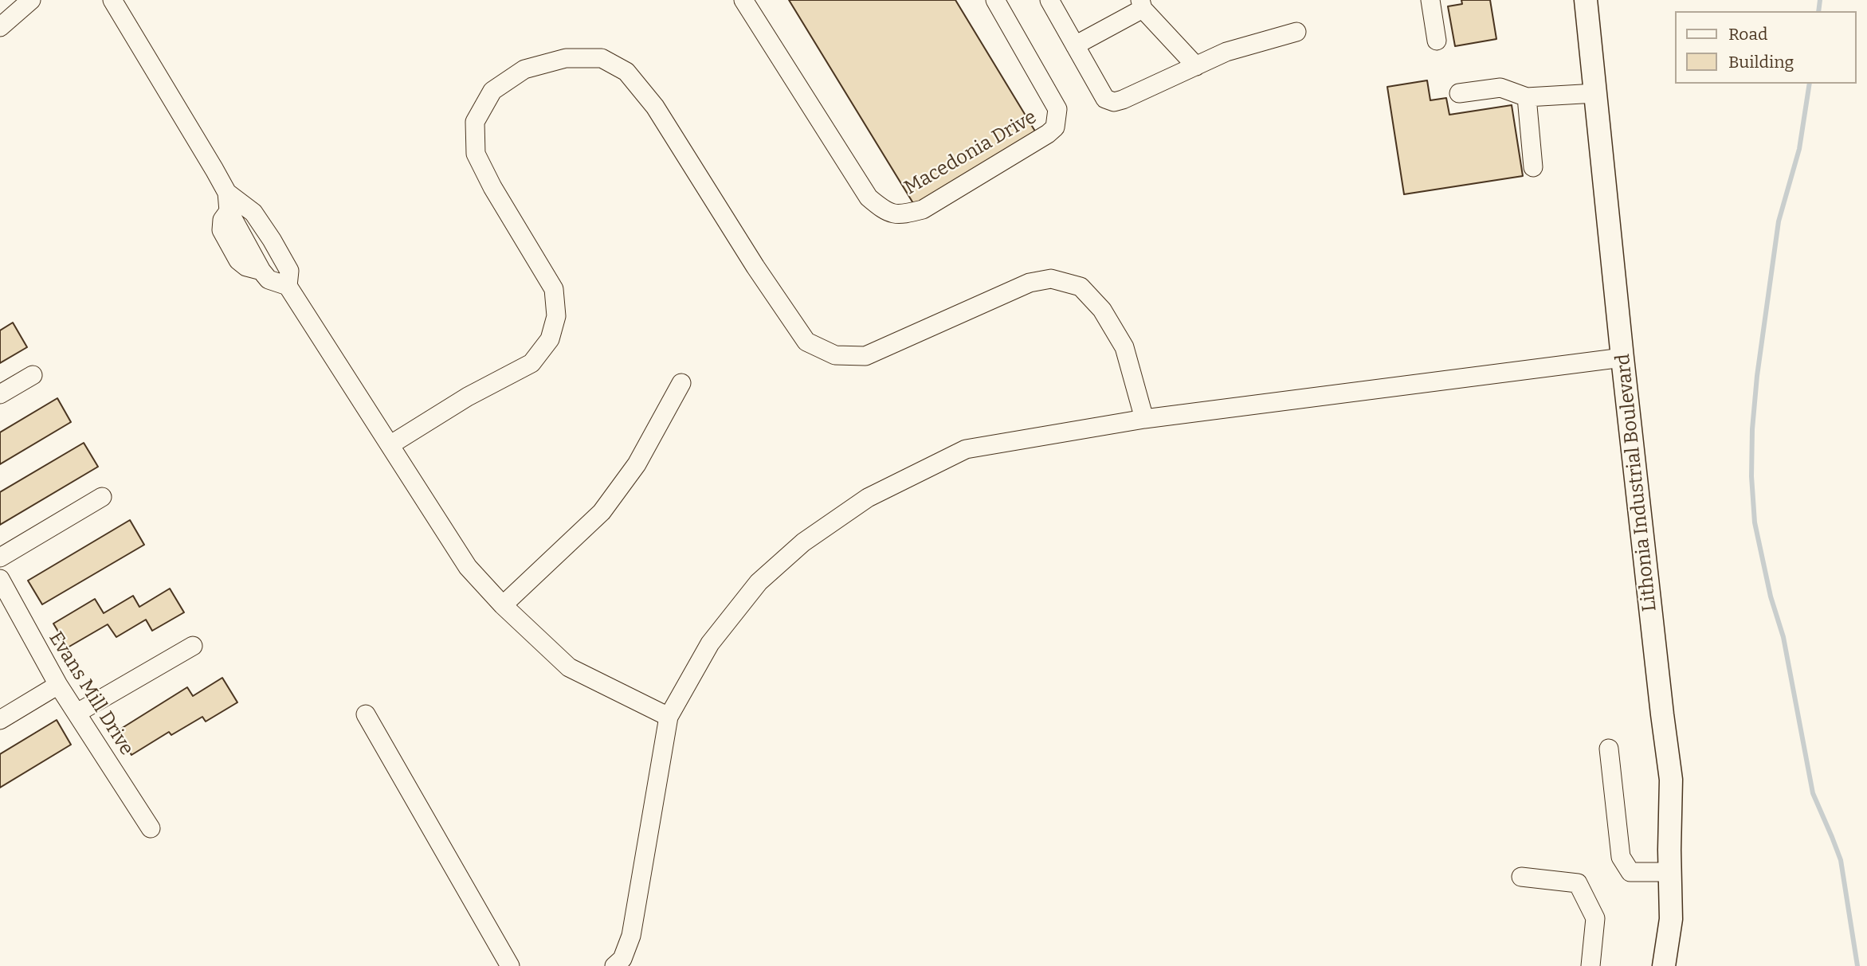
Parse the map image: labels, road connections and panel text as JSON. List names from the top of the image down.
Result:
{
  "streets": {
    "main road": ["Lithonia Industrial Boulevard"],
    "street": ["Macedonia Drive", "Evans Mill Drive"]
  },
  "legend": ["Road", "Building"]
}
